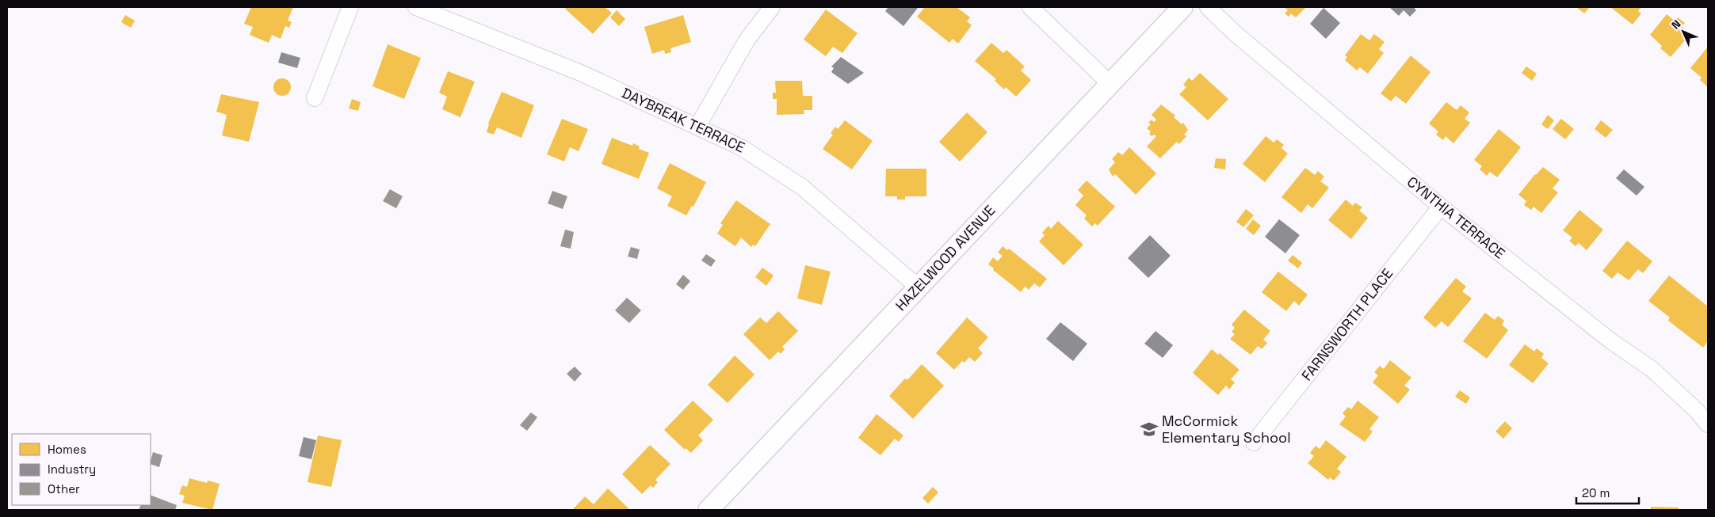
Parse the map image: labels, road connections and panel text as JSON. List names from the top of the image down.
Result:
{
  "streets": {
    "street": [
      "DAYBREAK TERRACE",
      "CYNTHIA TERRACE",
      "HAZELWOOD AVENUE",
      "FARNSWORTH PLACE"
    ]
  },
  "crossings": [
    ["DAYBREAK TERRACE", "HAZELWOOD AVENUE"],
    ["CYNTHIA TERRACE", "FARNSWORTH PLACE"]
  ],
  "places": {
    "school or university": ["McCormick Elementary School"]
  },
  "legend": ["Homes", "Industry", "Other"],
  "scale_bar": "20 m",
  "north": "top left"
}
